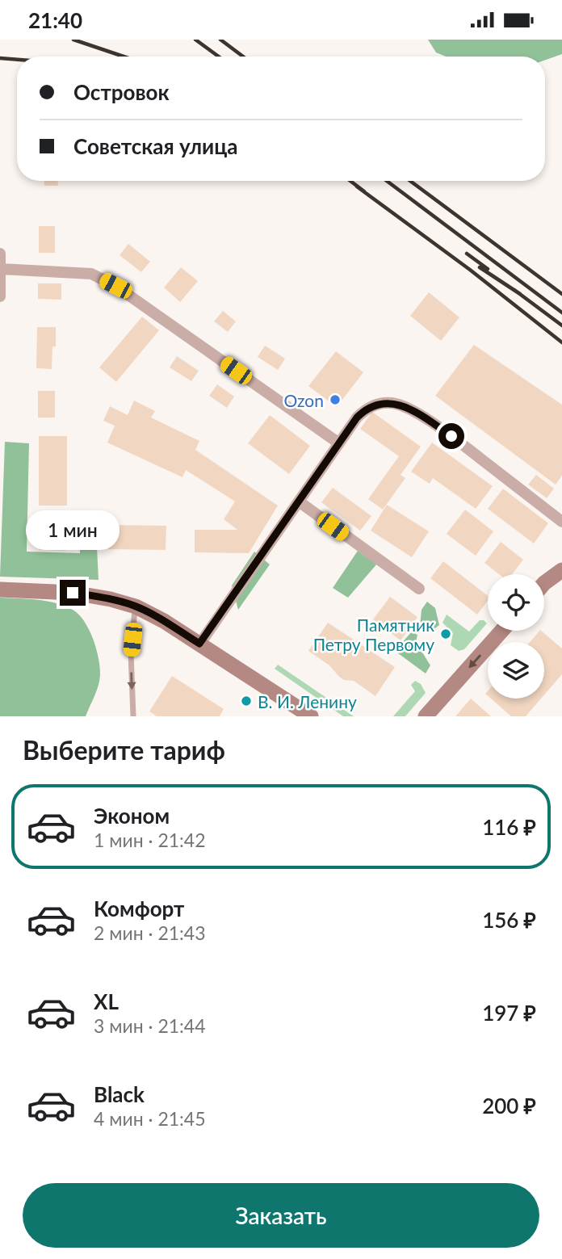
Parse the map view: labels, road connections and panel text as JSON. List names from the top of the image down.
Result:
{
  "places": ["Ozon", "Памятник Петру Первому", "В. И. Ленину"],
  "page": {
    "status": "21:40",
    "banner": ["Островок", "Советская улица"],
    "bubble": "1 мин",
    "heading": "Выберите тариф",
    "list": [
      {
        "name": "Эконом",
        "note": "1 мин · 21:42",
        "value": "116 ₽"
      },
      {
        "name": "Комфорт",
        "note": "2 мин · 21:43",
        "value": "156 ₽"
      },
      {
        "name": "XL",
        "note": "3 мин · 21:44",
        "value": "197 ₽"
      },
      {
        "name": "Black",
        "note": "4 мин · 21:45",
        "value": "200 ₽"
      }
    ],
    "buttons": "Заказать"
  }
}
